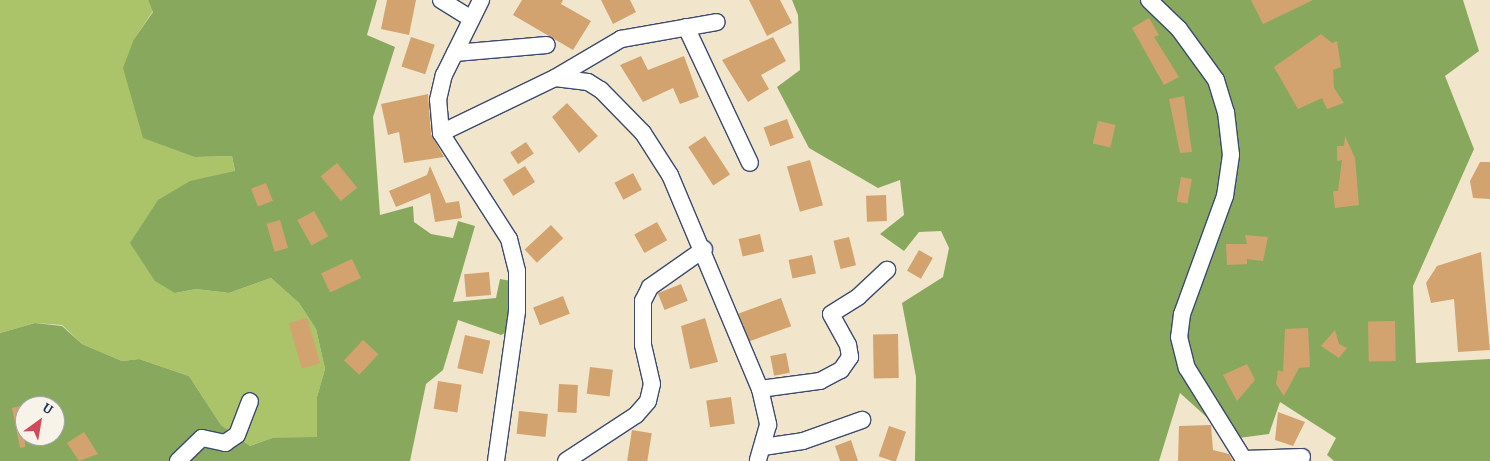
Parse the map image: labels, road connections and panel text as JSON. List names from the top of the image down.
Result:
{
  "north": "top right"
}
